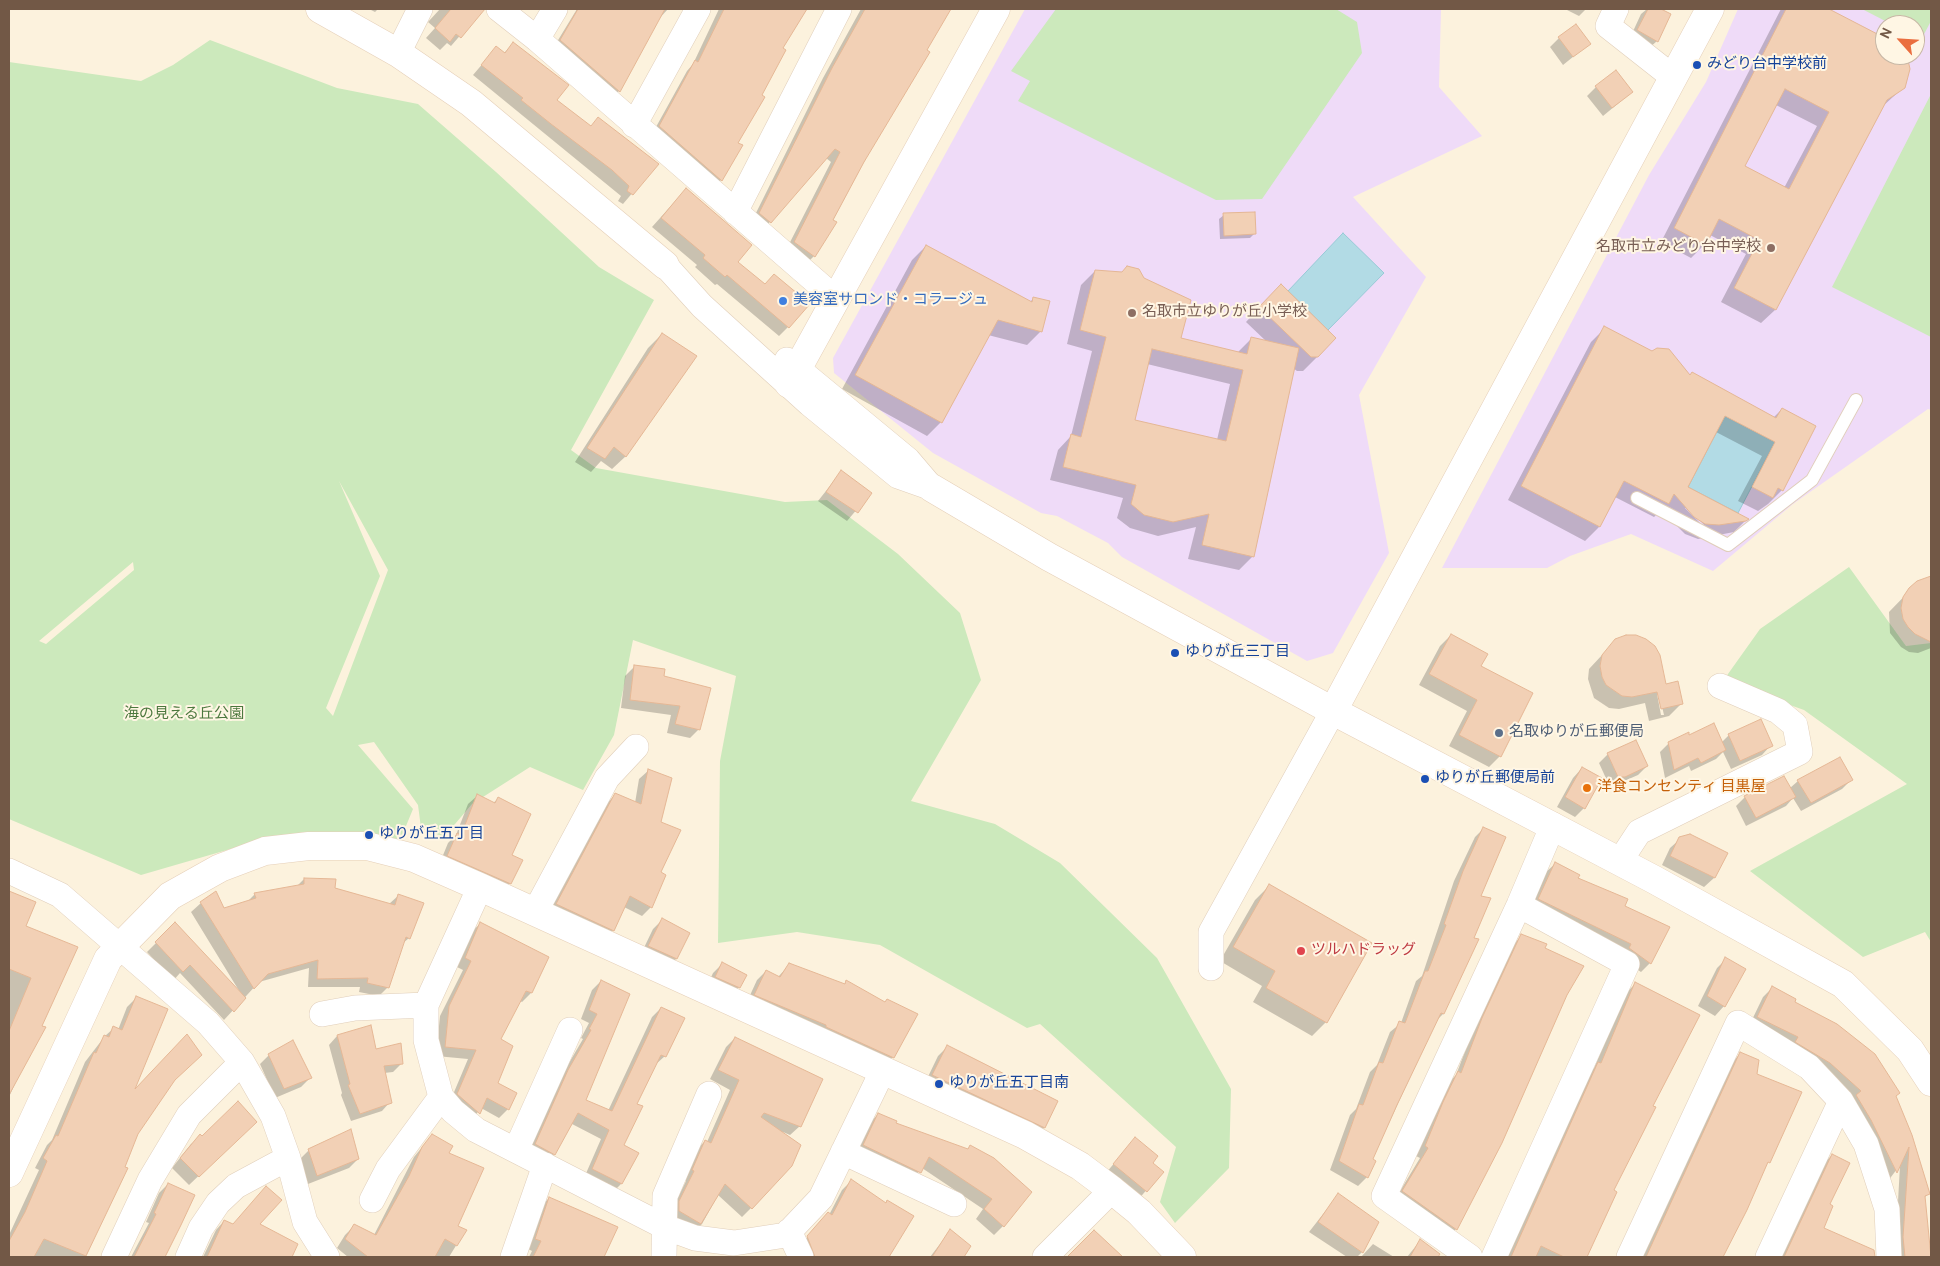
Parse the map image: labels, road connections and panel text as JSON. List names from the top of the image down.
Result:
{
  "parks": ["海の見える丘公園"],
  "places": [
    "みどり台中学校前",
    "名取市立みどり台中学校",
    "美容室サロンド・コラージュ",
    "名取市立ゆりが丘小学校",
    "ゆりが丘三丁目",
    "名取ゆりが丘郵便局",
    "ゆりが丘郵便局前",
    "洋食コンセンティ 目黒屋",
    "ゆりが丘五丁目",
    "ツルハドラッグ",
    "ゆりが丘五丁目南"
  ],
  "north": "top left"
}
